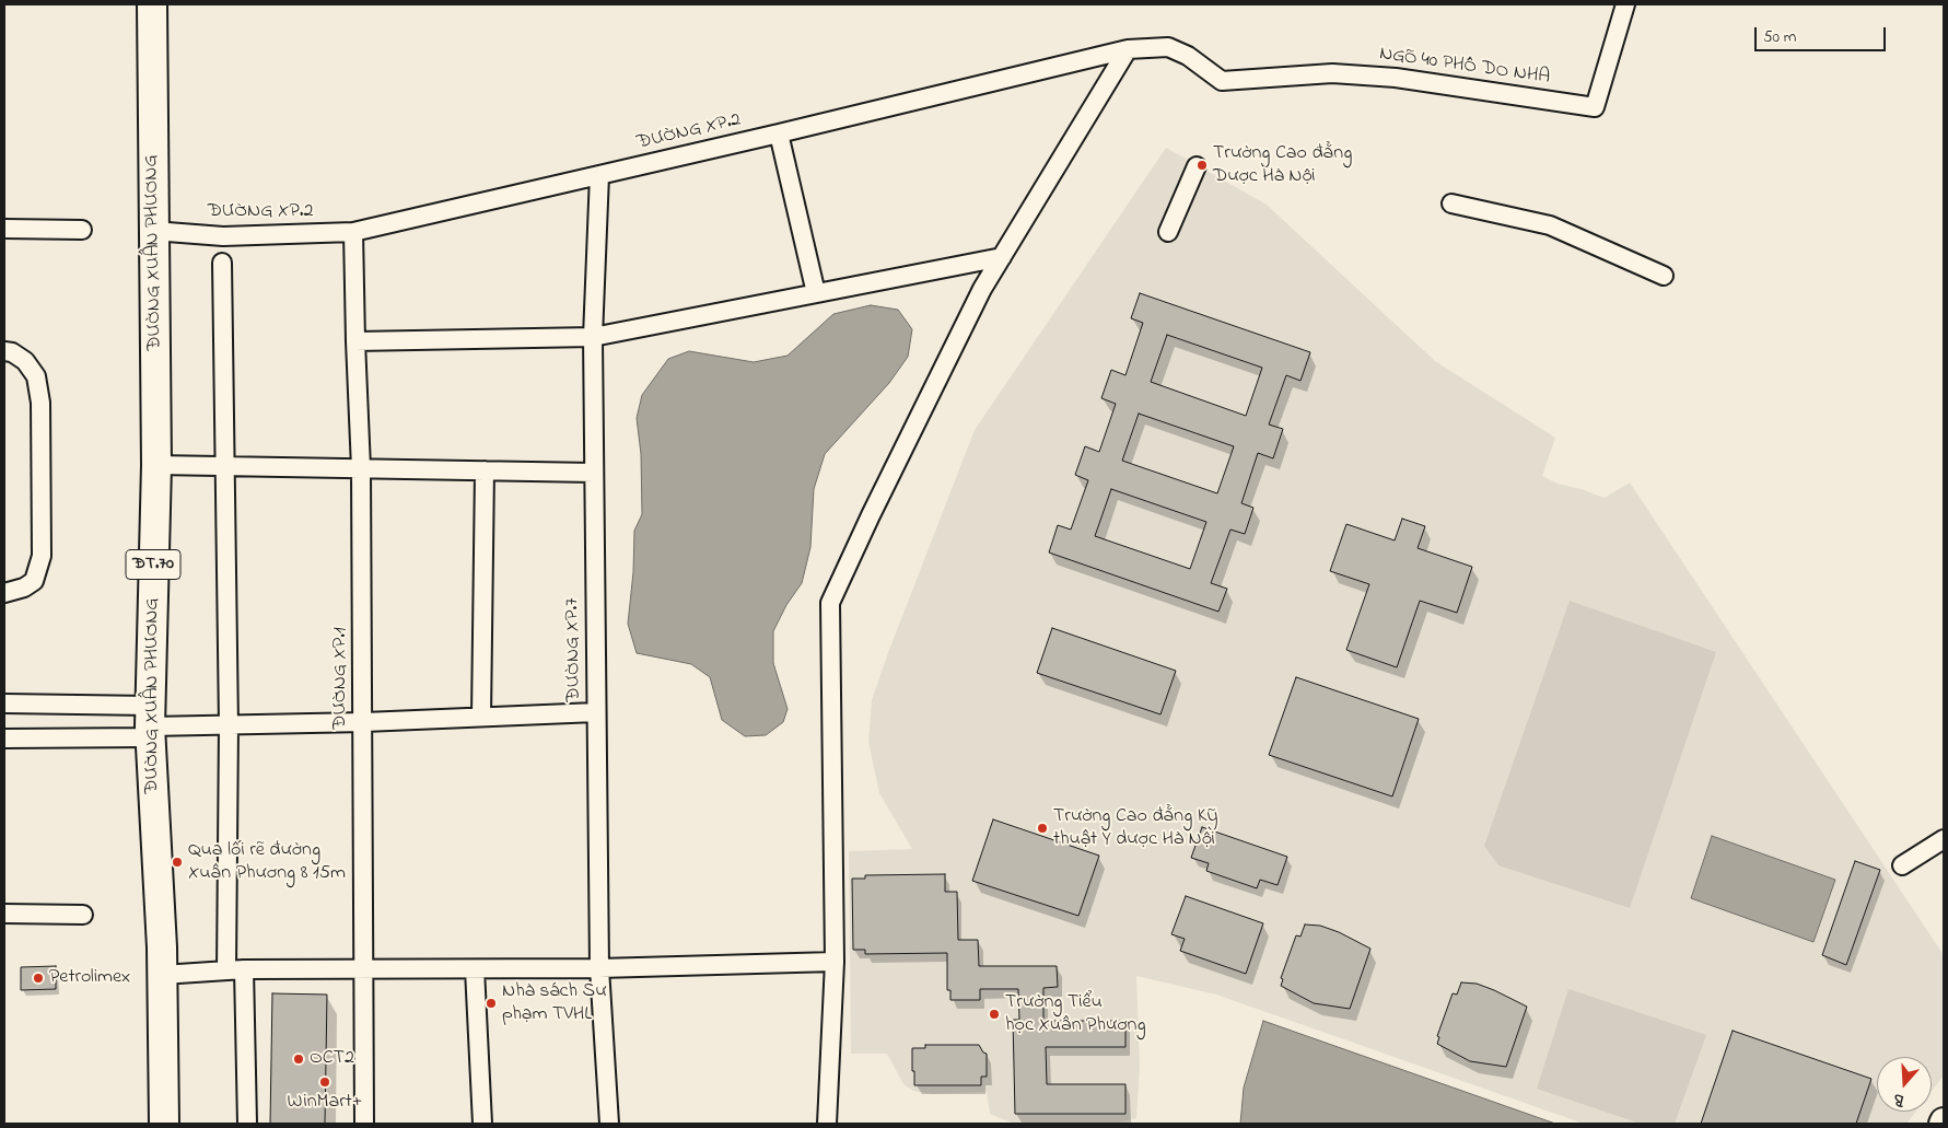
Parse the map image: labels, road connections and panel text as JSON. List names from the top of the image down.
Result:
{
  "streets": {
    "main road": ["ĐƯỜNG XUÂN PHƯƠNG", "ĐT.70"],
    "street": [
      "NGÕ 40 PHỐ DO NHA",
      "ĐƯỜNG XP.2",
      "ĐƯỜNG XP.7",
      "ĐƯỜNG XP.1"
    ]
  },
  "crossings": [
    ["NGÕ 40 PHỐ DO NHA", "ĐƯỜNG XP.2"],
    ["ĐƯỜNG XP.2", "ĐƯỜNG XUÂN PHƯƠNG"],
    ["ĐƯỜNG XP.2", "ĐƯỜNG XP.7"],
    ["ĐƯỜNG XP.2", "ĐƯỜNG XP.1"]
  ],
  "places": [
    "Trường Cao đẳng Dược Hà Nội",
    "Trường Cao đẳng Kỹ thuật Y dược Hà Nội",
    "Qua lối rẽ đường Xuân Phương 8 15m",
    "Petrolimex",
    "Nhà sách Sư phạm TVHL",
    "Trường Tiểu học Xuân Phương",
    "OCT2",
    "WinMart+"
  ],
  "scale_bar": "50 m",
  "north": "bottom"
}
